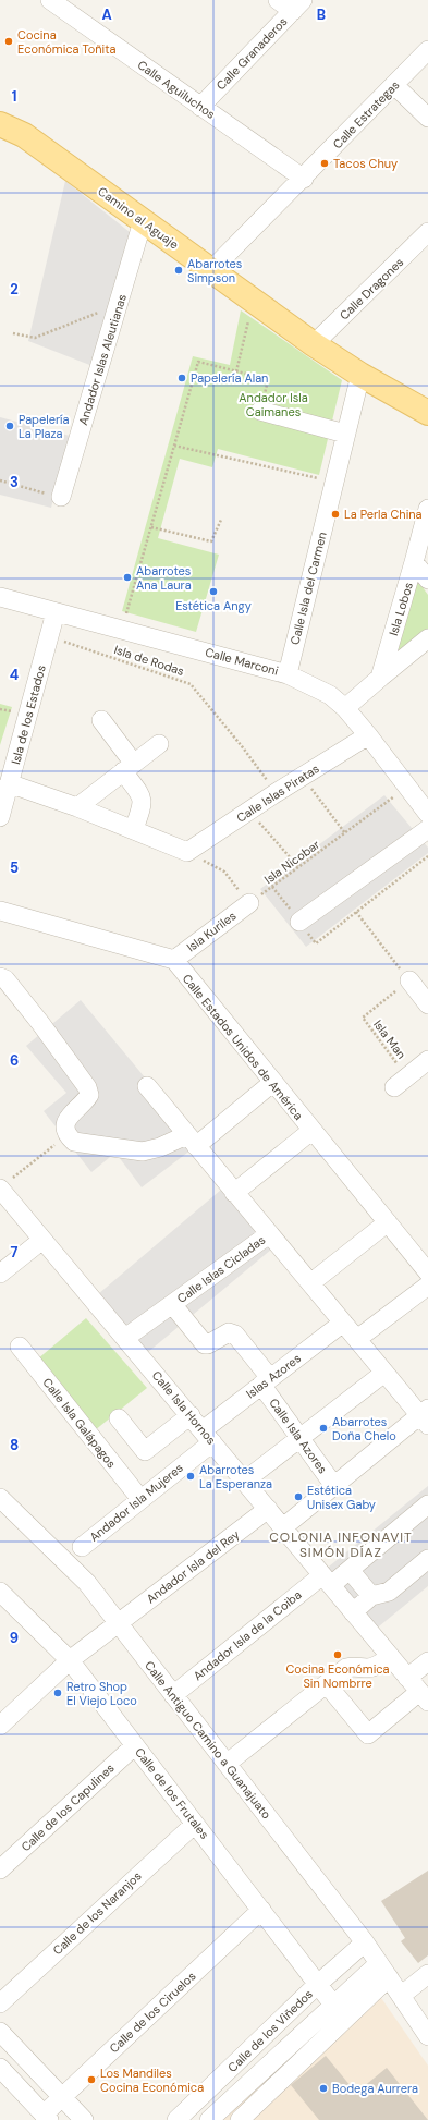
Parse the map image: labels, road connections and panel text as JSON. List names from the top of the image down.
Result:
{
  "streets": {
    "main road": ["Camino al Aguaje"],
    "street": [
      "Calle Granaderos",
      "Calle Aguiluchos",
      "Calle Estrategas",
      "Calle Dragones",
      "Andador Islas Aleutianas",
      "Calle Isla del Carmen",
      "Isla Lobos",
      "Calle Marconi",
      "Isla de los Estados",
      "Calle Islas Piratas",
      "Isla Kuriles",
      "Calle Estados Unidos de América",
      "Calle Islas Cicladas",
      "Islas Azores",
      "Calle Isla Hornos",
      "Calle Isla Galápagos",
      "Calle Isla Azores",
      "Andador Isla Mujeres",
      "Andador Isla del Rey",
      "Andador Isla de la Coiba",
      "Calle Antiguo Camino a Guanajuato",
      "Calle de los Frutales",
      "Calle de los Capulines",
      "Calle de los Naranjos",
      "Calle de los Ciruelos",
      "Calle de los Viñedos"
    ],
    "path": ["Isla de Rodas", "Isla Nicobar", "Isla Man"]
  },
  "crossings": [
    ["Calle Granaderos", "Calle Aguiluchos"],
    ["Calle Aguiluchos", "Calle Estrategas"],
    ["Calle Estrategas", "Camino al Aguaje"],
    ["Camino al Aguaje", "Calle Dragones"],
    ["Camino al Aguaje", "Andador Islas Aleutianas"],
    ["Camino al Aguaje", "Calle Isla del Carmen"],
    ["Calle Isla del Carmen", "Calle Marconi"],
    ["Isla de Rodas", "Isla de los Estados"],
    ["Isla de Rodas", "Calle Islas Piratas"],
    ["Calle Marconi", "Isla de los Estados"],
    ["Calle Marconi", "Calle Islas Piratas"],
    ["Calle Marconi", "Isla Nicobar"],
    ["Isla Nicobar", "Isla Kuriles"],
    ["Isla Kuriles", "Calle Estados Unidos de América"],
    ["Calle Islas Cicladas", "Islas Azores"],
    ["Calle Islas Cicladas", "Calle Isla Hornos"],
    ["Calle Islas Cicladas", "Calle Isla Azores"],
    ["Islas Azores", "Calle Isla Hornos"],
    ["Islas Azores", "Calle Isla Azores"],
    ["Islas Azores", "Andador Isla Mujeres"],
    ["Calle Isla Hornos", "Andador Isla Mujeres"],
    ["Calle Isla Hornos", "Andador Isla del Rey"],
    ["Calle Isla Hornos", "Andador Isla de la Coiba"],
    ["Calle Isla Galápagos", "Andador Isla Mujeres"],
    ["Andador Isla del Rey", "Calle Antiguo Camino a Guanajuato"],
    ["Andador Isla del Rey", "Calle de los Frutales"],
    ["Andador Isla de la Coiba", "Calle Antiguo Camino a Guanajuato"],
    ["Calle Antiguo Camino a Guanajuato", "Calle de los Viñedos"],
    ["Calle de los Frutales", "Calle de los Capulines"],
    ["Calle de los Frutales", "Calle de los Naranjos"],
    ["Calle de los Frutales", "Calle de los Ciruelos"],
    ["Calle de los Frutales", "Calle de los Viñedos"]
  ],
  "districts": ["COLONIA INFONAVIT SIMÓN DÍAZ"],
  "parks": ["Andador Isla Caimanes"],
  "places": [
    "Cocina Económica Toñita",
    "Tacos Chuy",
    "Abarrotes Simpson",
    "Papelería Alan",
    "Papelería La Plaza",
    "La Perla China",
    "Abarrotes Ana Laura",
    "Estética Angy",
    "Abarrotes Doña Chelo",
    "Abarrotes La Esperanza",
    "Estética Unisex Gaby",
    "Cocina Económica Sin Nombrre",
    "Retro Shop El Viejo Loco",
    "Los Mandiles Cocina Económica",
    "Bodega Aurrera"
  ],
  "grid": {
    "columns": ["A", "B"],
    "rows": [
      "1",
      "2",
      "3",
      "4",
      "5",
      "6",
      "7",
      "8",
      "9"
    ]
  }
}
